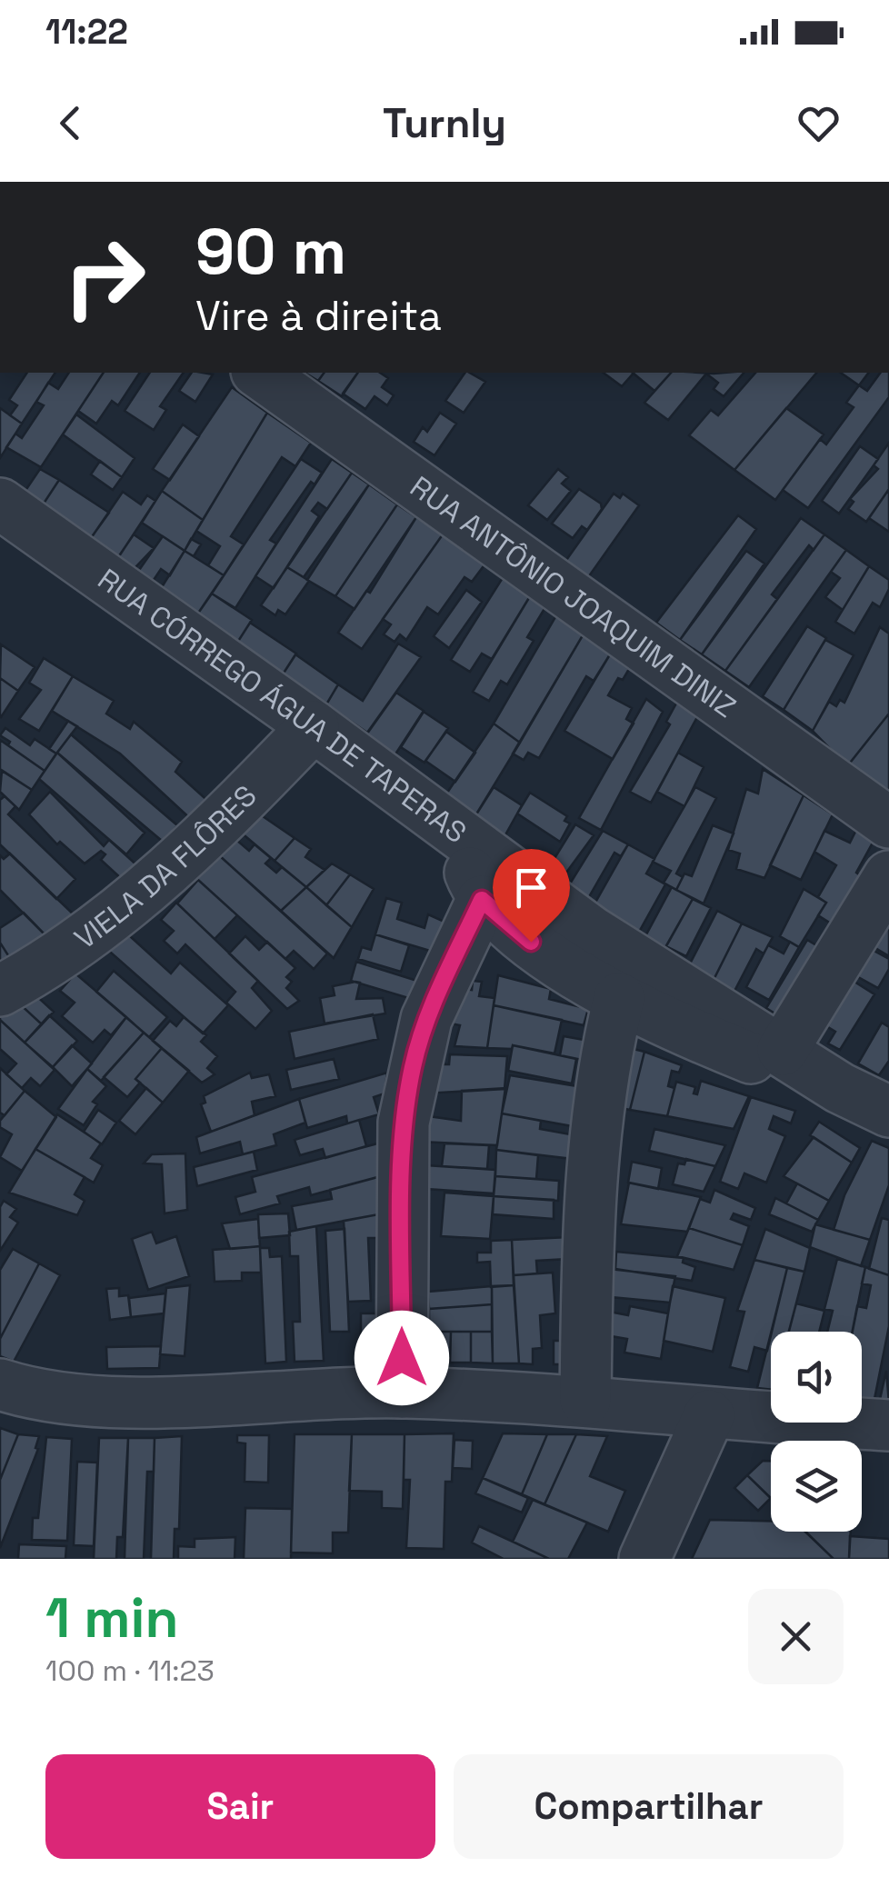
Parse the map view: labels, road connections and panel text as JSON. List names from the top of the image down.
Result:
{
  "streets": {
    "street": ["RUA ANTÔNIO JOAQUIM DINIZ", "RUA CÓRREGO ÁGUA DE TAPERAS", "VIELA DA FLÔRES"]
  },
  "crossings": [
    ["RUA CÓRREGO ÁGUA DE TAPERAS", "VIELA DA FLÔRES"]
  ],
  "page": {
    "status": "11:22",
    "header": "Turnly",
    "turn": ["90 m", "Vire à direita"],
    "heading": ["1 min", "100 m · 11:23"],
    "buttons": ["Sair", "Compartilhar"]
  }
}
